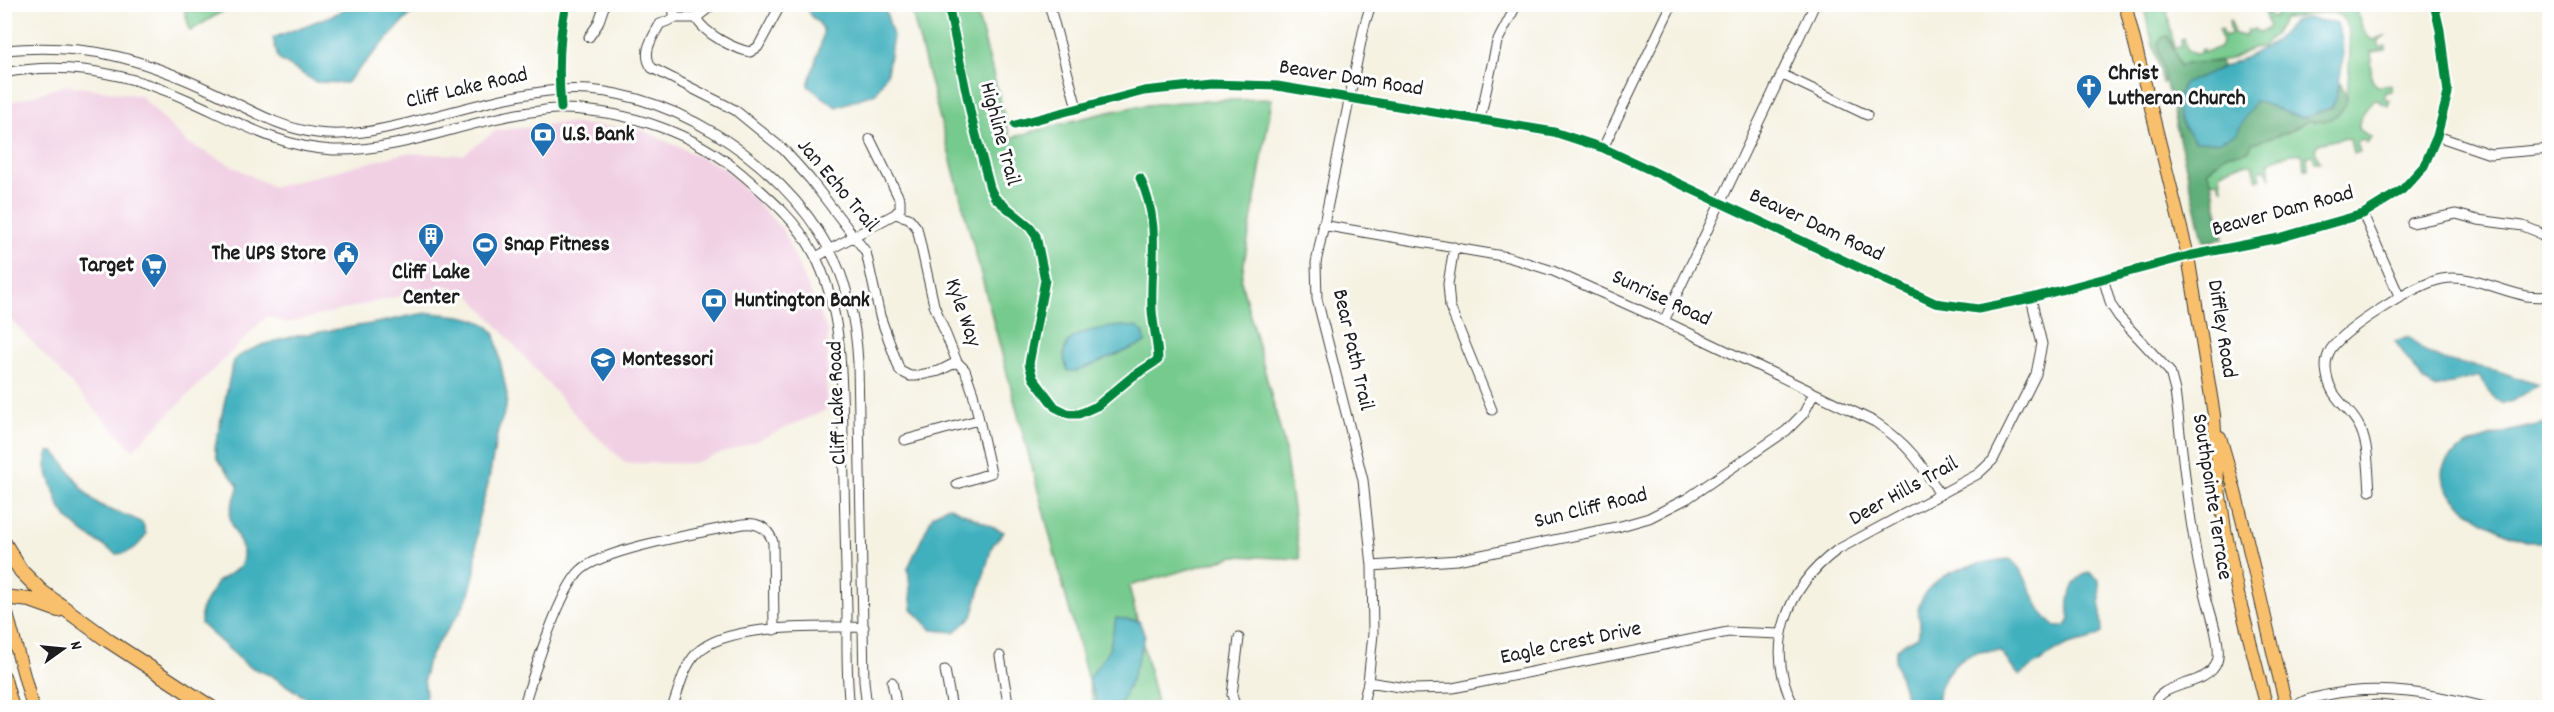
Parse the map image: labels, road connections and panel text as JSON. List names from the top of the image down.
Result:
{
  "streets": {
    "main road": ["Diffley Road"],
    "street": [
      "Beaver Dam Road",
      "Cliff Lake Road",
      "Jan Echo Trail",
      "Sunrise Road",
      "Kyle Way",
      "Bear Path Trail",
      "Deer Hills Trail",
      "Southpointe Terrace",
      "Sun Cliff Road",
      "Eagle Crest Drive"
    ],
    "cycle path": ["Highline Trail"]
  },
  "crossings": [
    ["Beaver Dam Road", "Diffley Road"],
    ["Beaver Dam Road", "Bear Path Trail"],
    ["Beaver Dam Road", "Deer Hills Trail"],
    ["Beaver Dam Road", "Southpointe Terrace"],
    ["Jan Echo Trail", "Kyle Way"],
    ["Sunrise Road", "Bear Path Trail"],
    ["Sunrise Road", "Deer Hills Trail"],
    ["Sunrise Road", "Sun Cliff Road"],
    ["Bear Path Trail", "Sun Cliff Road"],
    ["Bear Path Trail", "Eagle Crest Drive"],
    ["Deer Hills Trail", "Eagle Crest Drive"]
  ],
  "places": {
    "church": ["Christ Lutheran Church"],
    "bank": ["U.S. Bank", "Huntington Bank"],
    "building": ["Cliff Lake Center"],
    "sports": ["Snap Fitness"],
    "public building": ["The UPS Store"],
    "supermarket": ["Target"],
    "school or university": ["Montessori"]
  },
  "north": "right"
}
